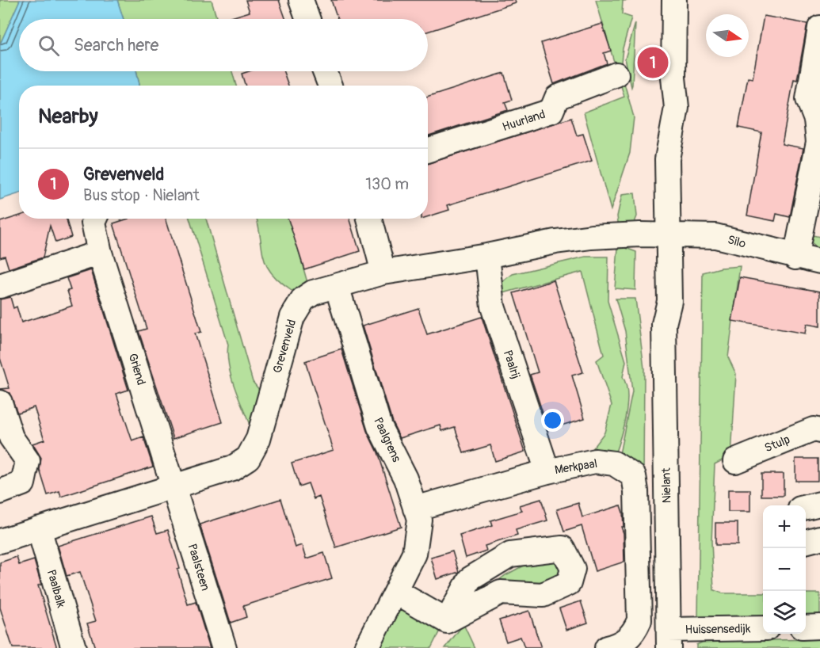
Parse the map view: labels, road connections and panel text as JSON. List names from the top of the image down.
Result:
{
  "streets": {
    "street": [
      "Huurland",
      "Silo",
      "Grevenveld",
      "Paalrij",
      "Griend",
      "Paalgrens",
      "Stulp",
      "Merkpaal",
      "Nielant",
      "Paalsteen",
      "Paalbalk",
      "Huissensedijk"
    ]
  },
  "crossings": [
    ["Silo", "Grevenveld"],
    ["Silo", "Nielant"],
    ["Grevenveld", "Paalrij"],
    ["Grevenveld", "Griend"],
    ["Grevenveld", "Paalgrens"],
    ["Grevenveld", "Nielant"],
    ["Grevenveld", "Paalsteen"],
    ["Grevenveld", "Paalbalk"],
    ["Paalrij", "Merkpaal"],
    ["Griend", "Paalsteen"],
    ["Paalgrens", "Merkpaal"],
    ["Nielant", "Huissensedijk"]
  ],
  "north": "right",
  "page": {
    "search": "Search here",
    "pins": "1",
    "heading": "Nearby",
    "list": [
      {
        "mark": "1",
        "name": "Grevenveld",
        "note": "Bus stop · Nielant",
        "value": "130 m"
      }
    ],
    "map_buttons": ["+", "−"]
  }
}
